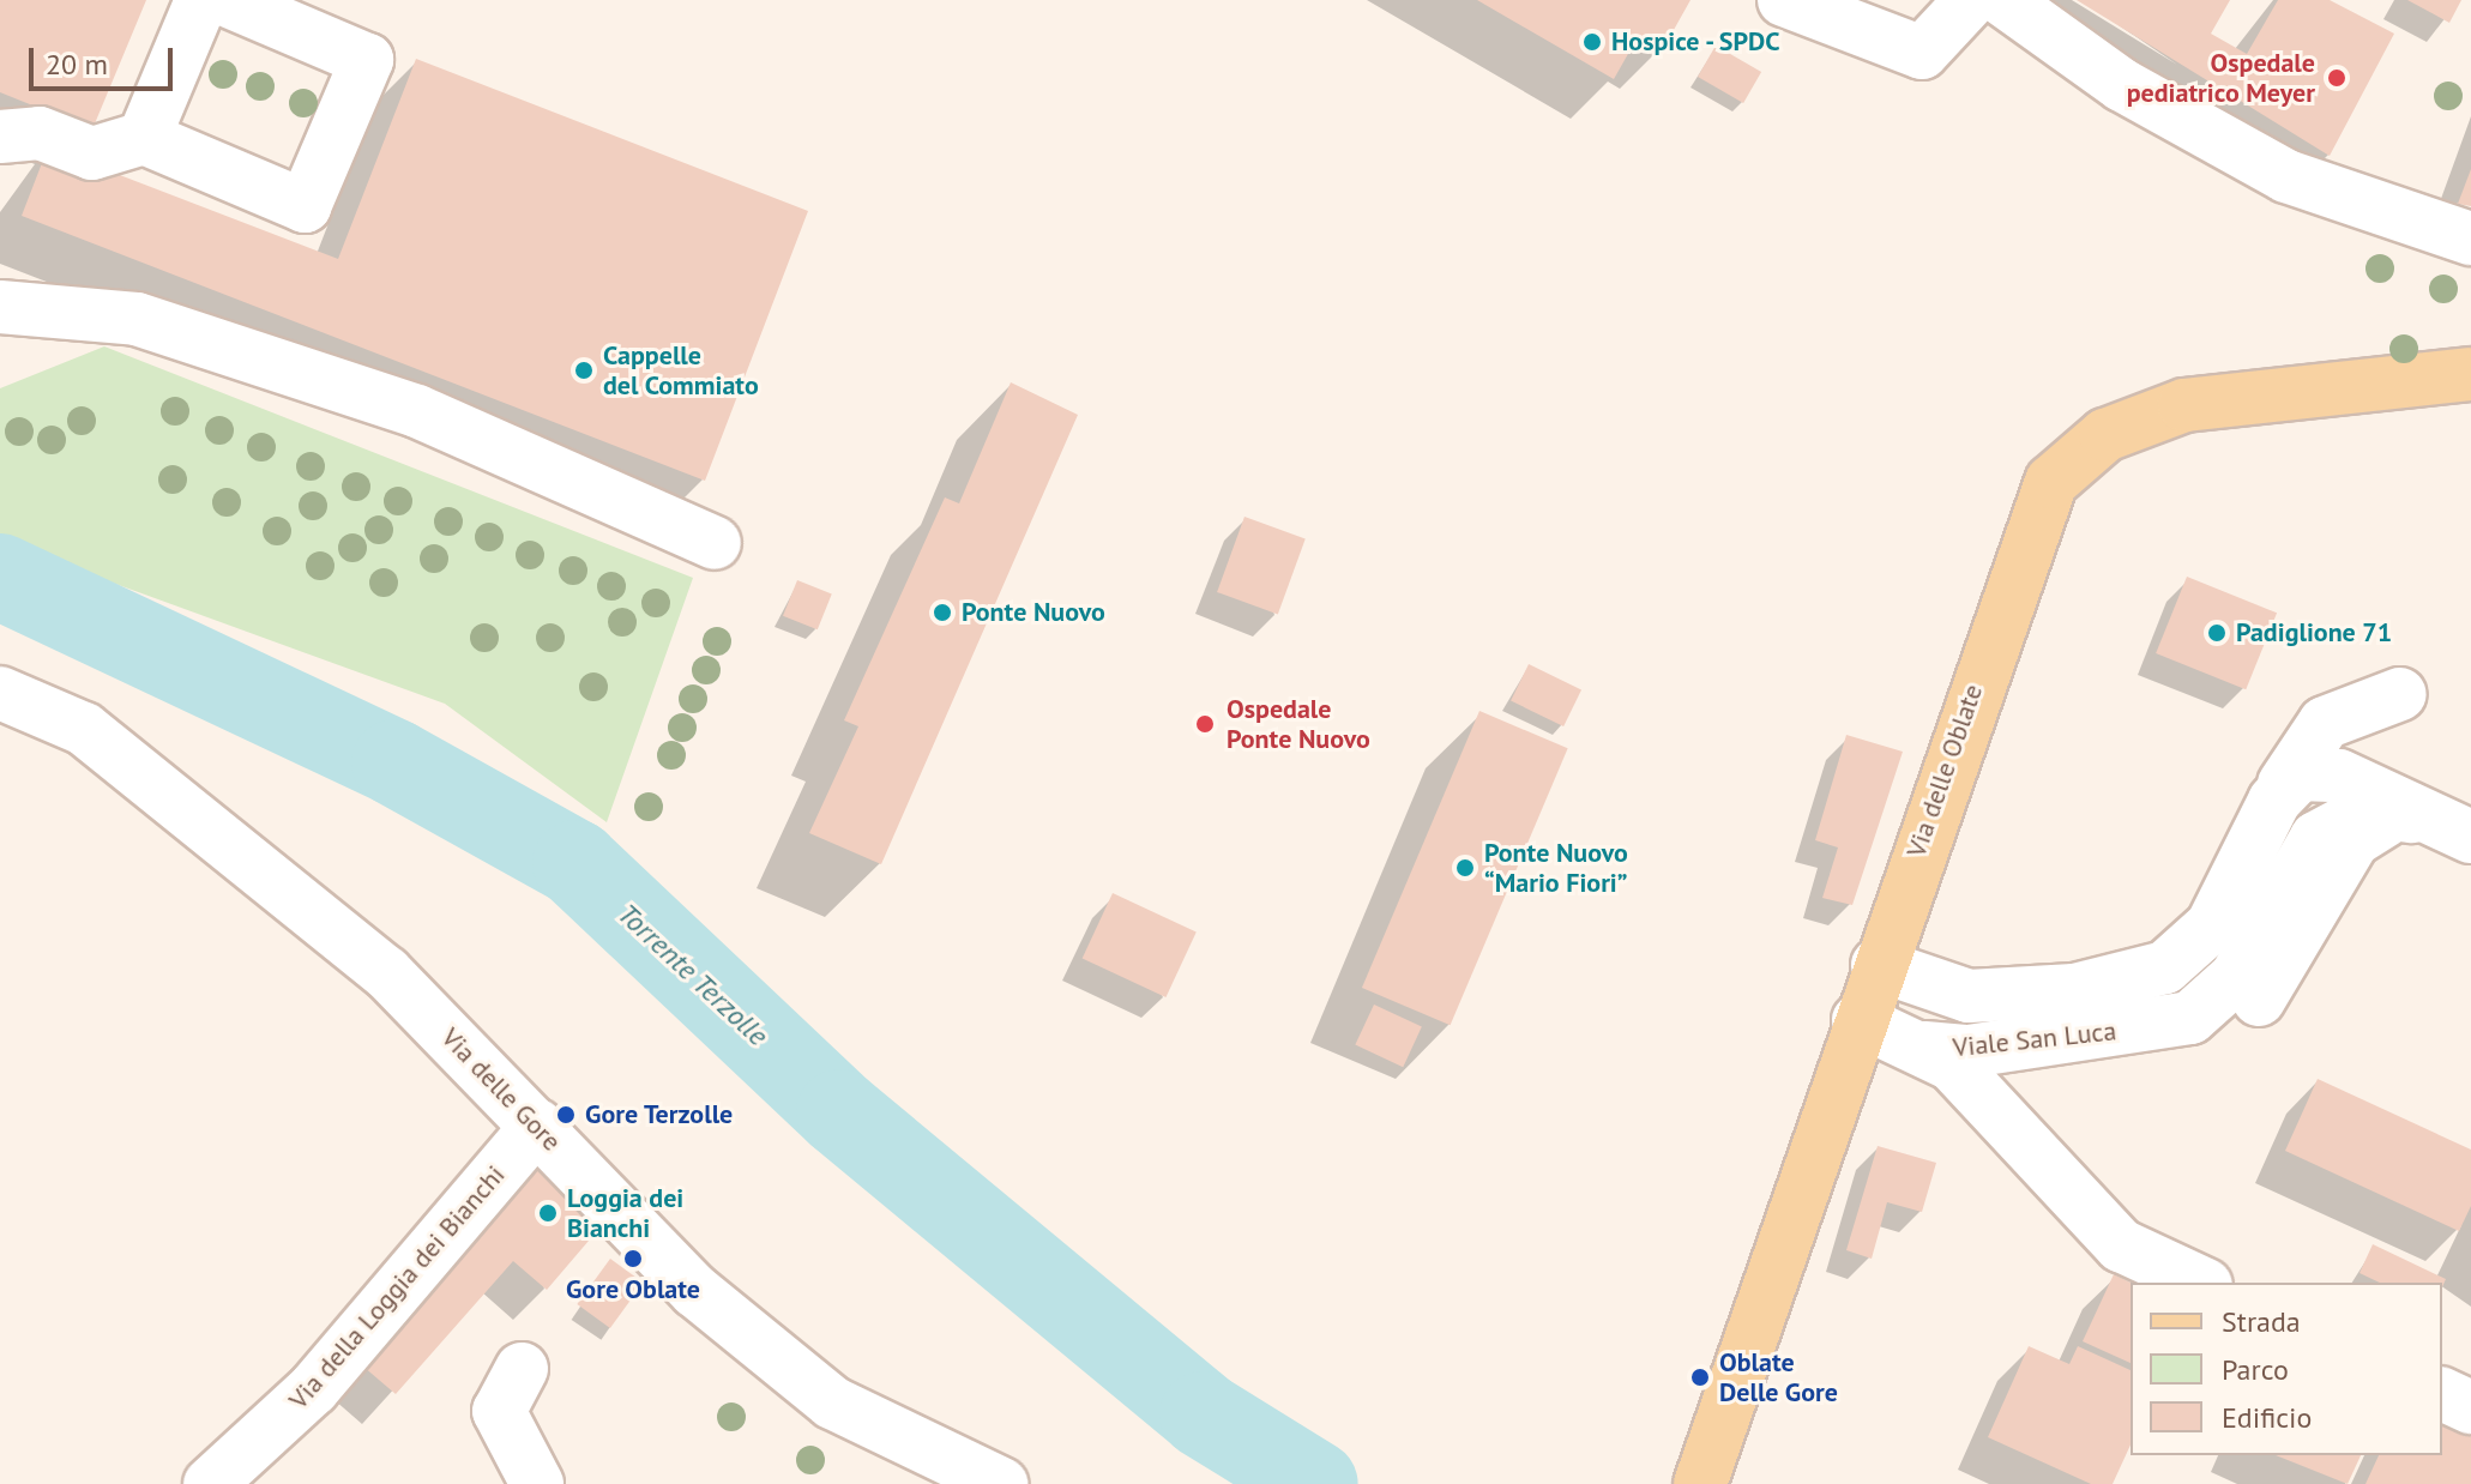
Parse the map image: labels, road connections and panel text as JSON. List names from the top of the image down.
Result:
{
  "streets": {
    "main road": ["Via delle Oblate"],
    "street": ["Viale San Luca", "Via delle Gore", "Via della Loggia dei Bianchi"]
  },
  "crossings": [
    ["Via delle Oblate", "Viale San Luca"],
    ["Via delle Gore", "Via della Loggia dei Bianchi"]
  ],
  "water": ["Torrente Terzolle"],
  "places": [
    "Hospice - SPDC",
    "Ospedale pediatrico Meyer",
    "Cappelle del Commiato",
    "Ponte Nuovo",
    "Padiglione 71",
    "Ospedale Ponte Nuovo",
    "Ponte Nuovo “Mario Fiori”",
    "Gore Terzolle",
    "Loggia dei Bianchi",
    "Gore Oblate",
    "Oblate Delle Gore"
  ],
  "legend": ["Strada", "Parco", "Edificio"],
  "scale_bar": "20 m"
}
